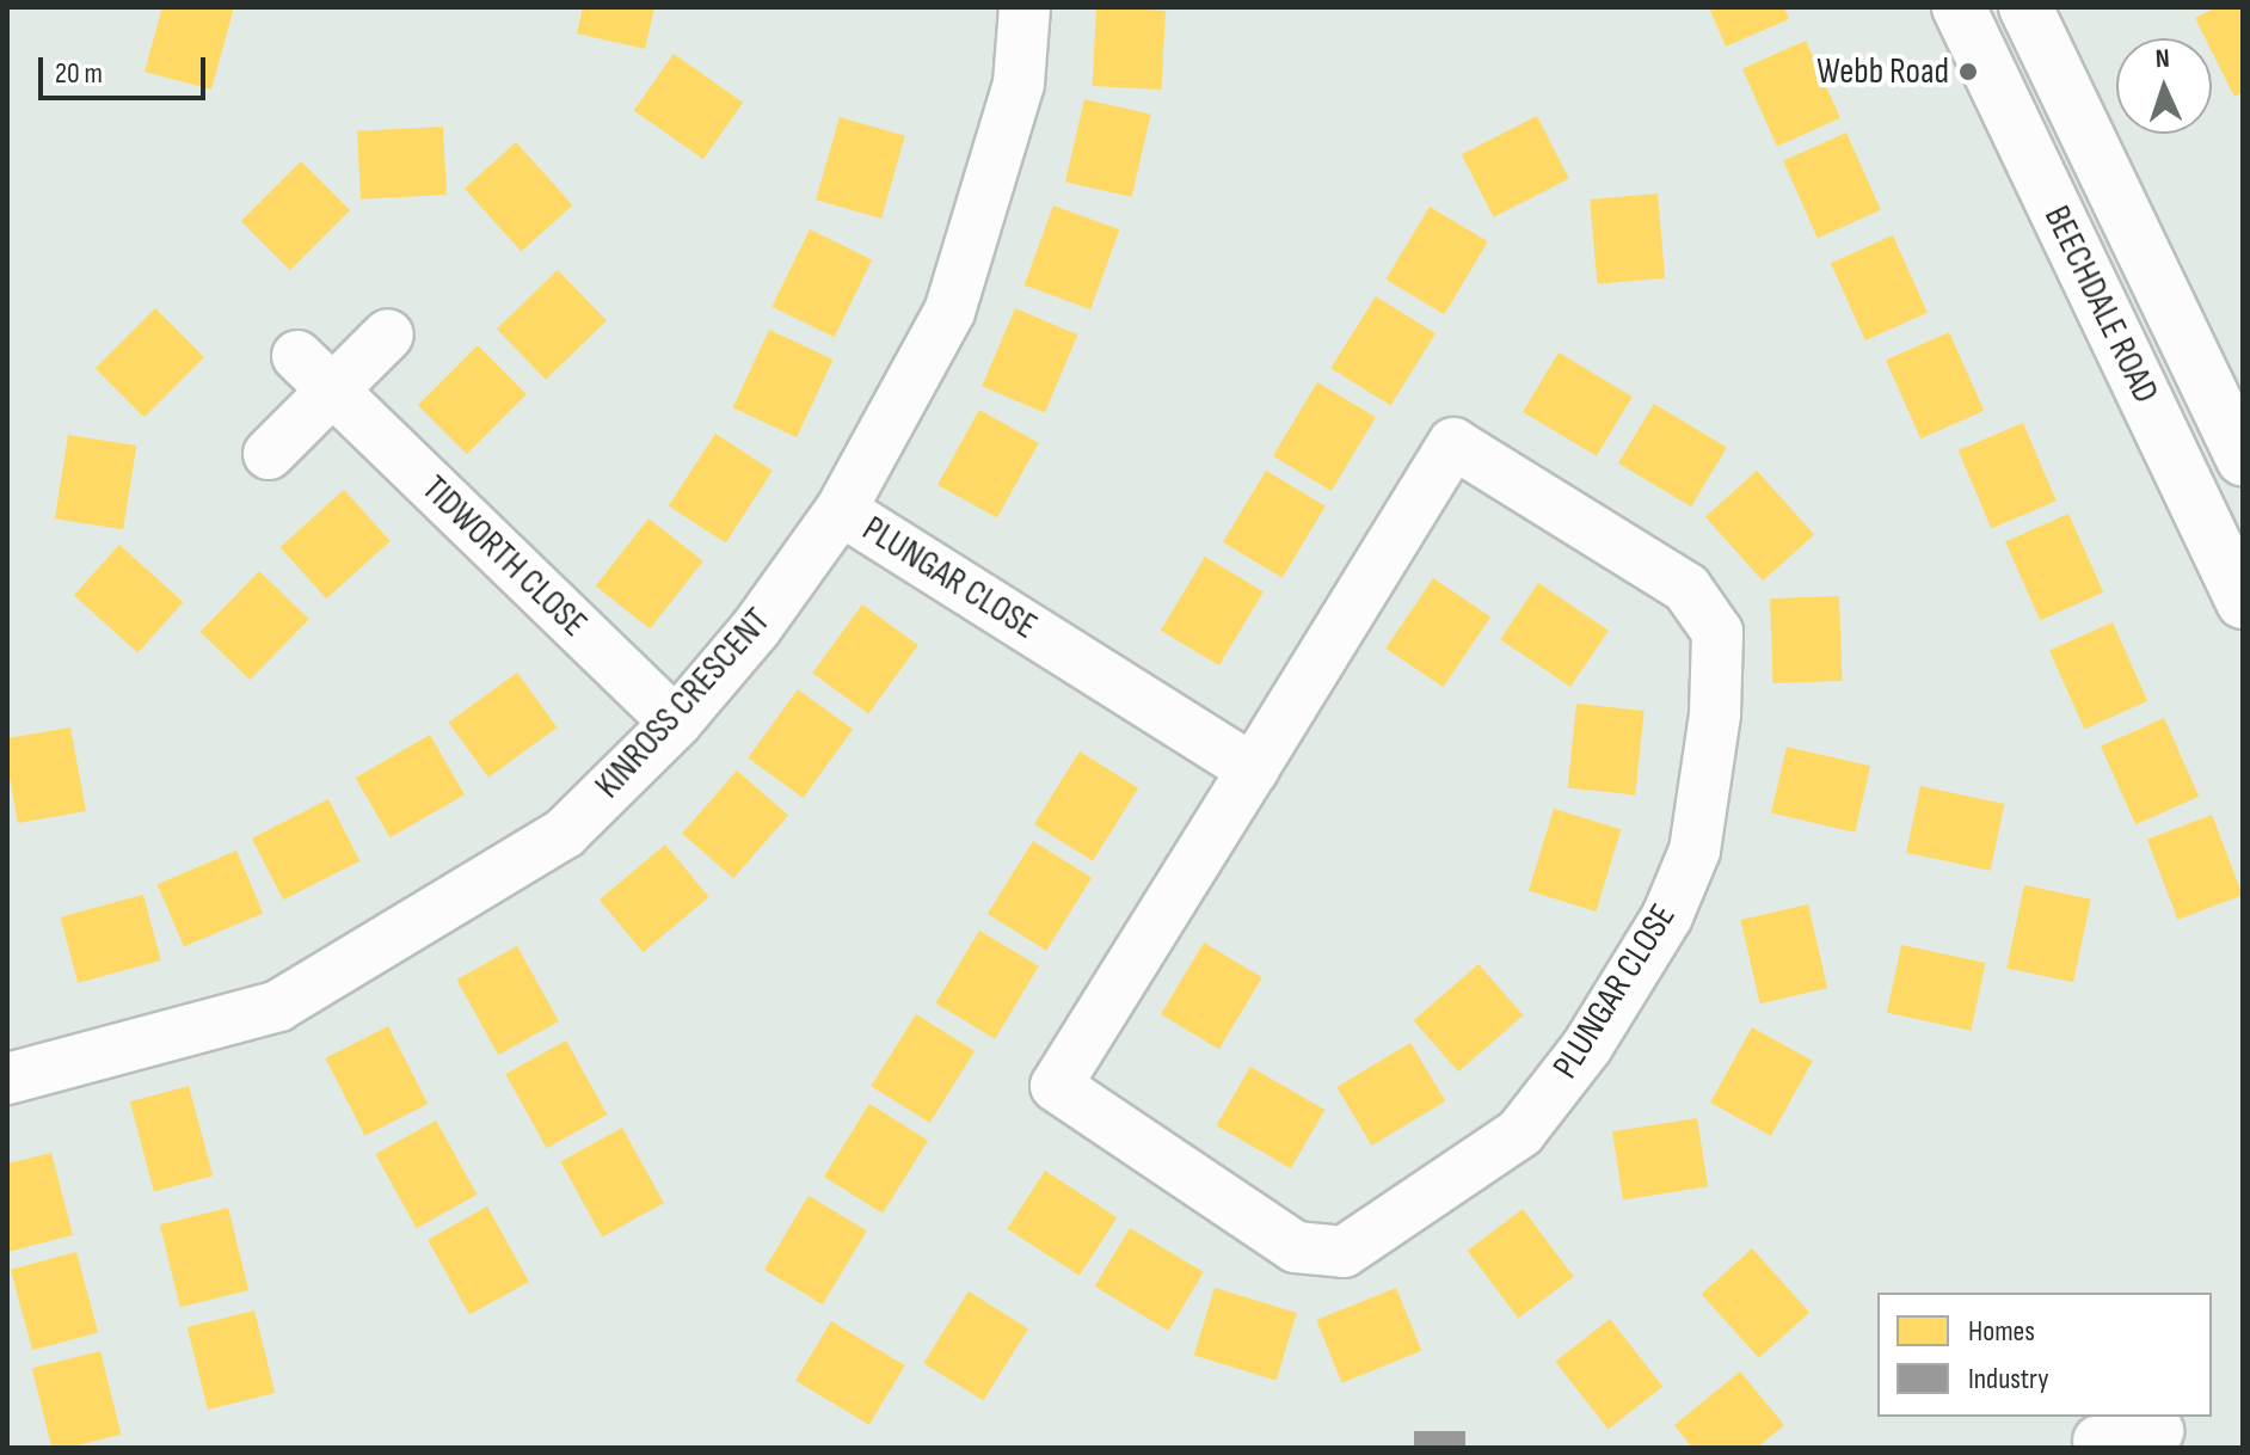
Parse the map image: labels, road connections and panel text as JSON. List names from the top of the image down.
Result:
{
  "streets": {
    "street": [
      "BEECHDALE ROAD",
      "TIDWORTH CLOSE",
      "PLUNGAR CLOSE",
      "KINROSS CRESCENT"
    ]
  },
  "crossings": [
    ["TIDWORTH CLOSE", "KINROSS CRESCENT"],
    ["PLUNGAR CLOSE", "KINROSS CRESCENT"]
  ],
  "places": ["Webb Road"],
  "legend": ["Homes", "Industry"],
  "scale_bar": "20 m",
  "north": "top"
}
